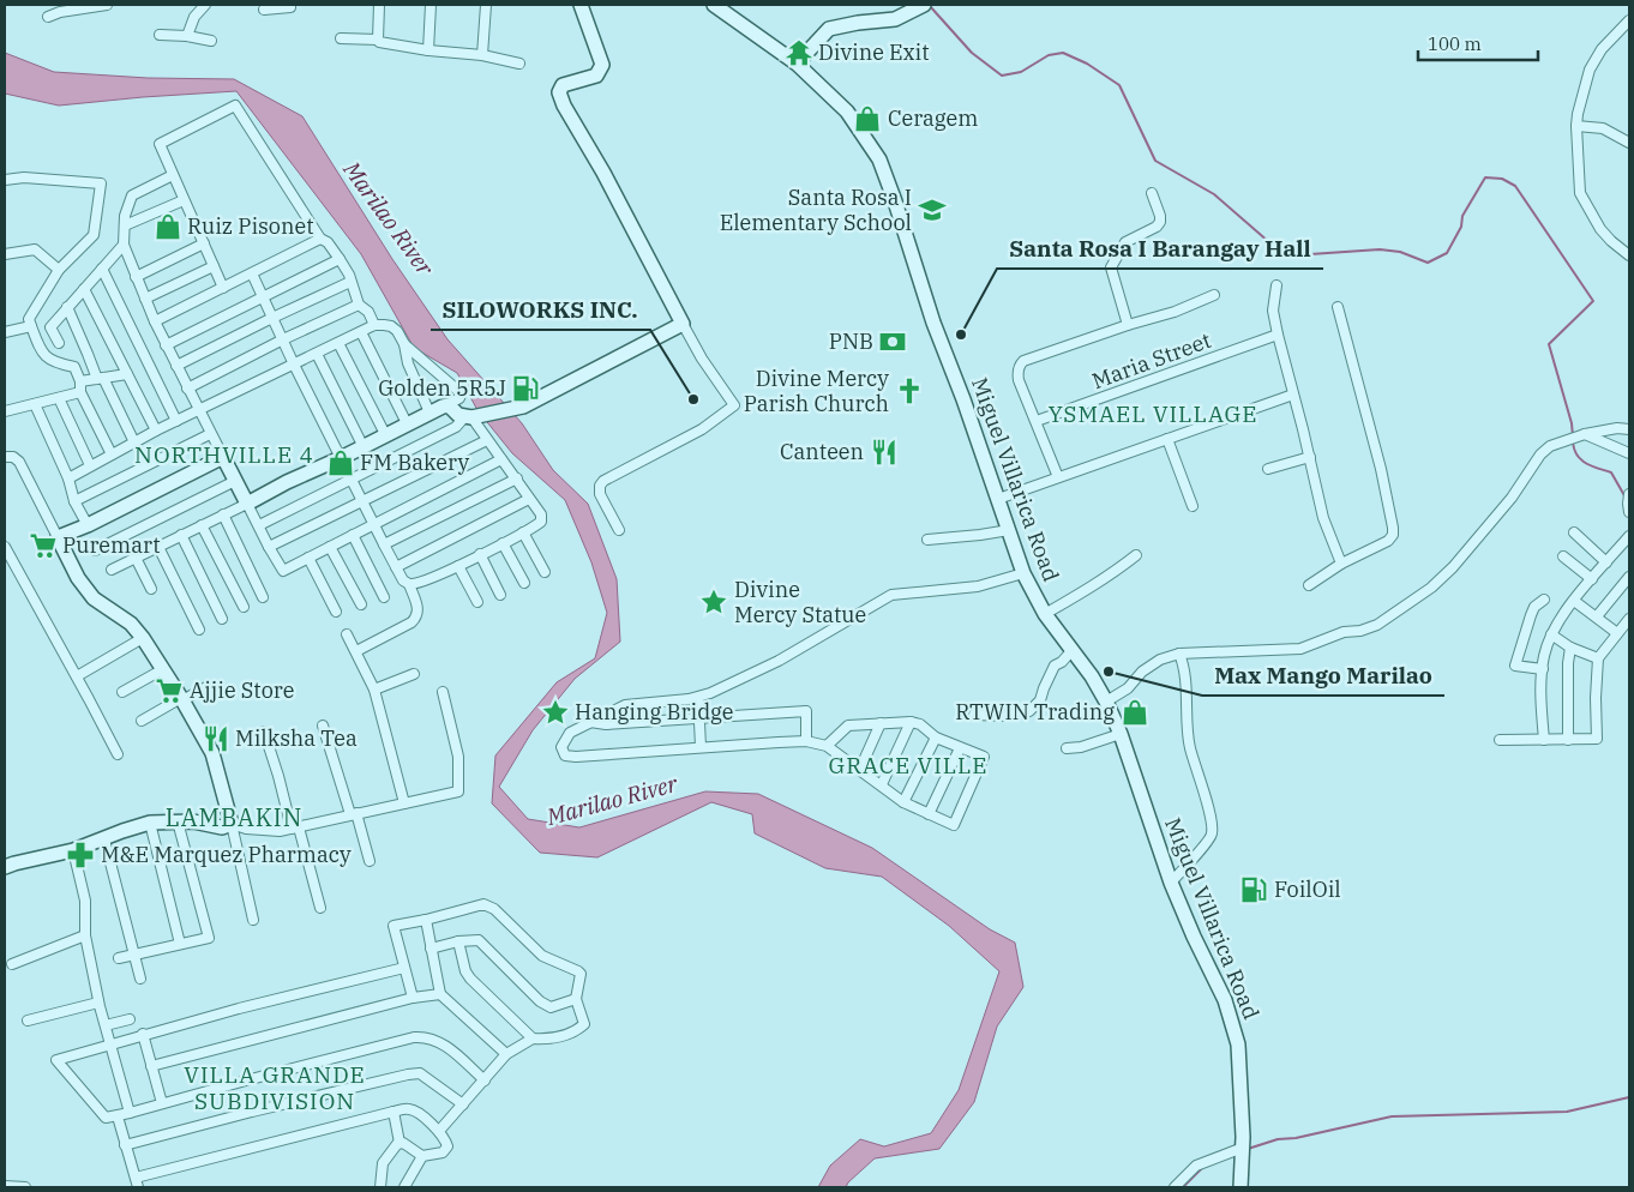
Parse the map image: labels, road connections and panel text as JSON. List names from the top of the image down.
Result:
{
  "streets": {
    "street": ["Maria Street", "Miguel Villarica Road"]
  },
  "districts": [
    "YSMAEL VILLAGE",
    "NORTHVILLE 4",
    "GRACE VILLE",
    "LAMBAKIN",
    "VILLA GRANDE SUBDIVISION"
  ],
  "water": ["Marilao River"],
  "places": {
    "temple": ["Divine Exit"],
    "shop": [
      "Ceragem",
      "Ruiz Pisonet",
      "FM Bakery",
      "RTWIN Trading"
    ],
    "school or university": ["Santa Rosa I Elementary School"],
    "other": ["Santa Rosa I Barangay Hall", "SILOWORKS INC.", "Max Mango Marilao"],
    "bank": ["PNB"],
    "fuel station": ["Golden 5R5J", "FoilOil"],
    "church": ["Divine Mercy Parish Church"],
    "restaurant": ["Canteen", "Milksha Tea"],
    "supermarket": ["Puremart", "Ajjie Store"],
    "place": ["Divine Mercy Statue", "Hanging Bridge"],
    "pharmacy": ["M&E Marquez Pharmacy"]
  },
  "scale_bar": "100 m"
}
